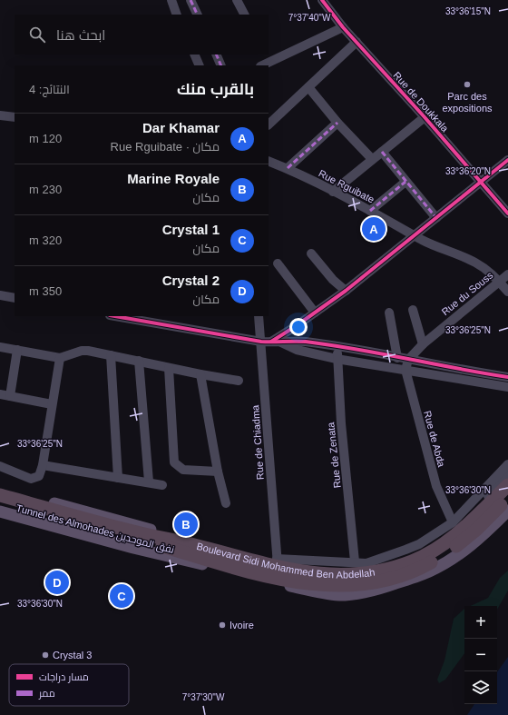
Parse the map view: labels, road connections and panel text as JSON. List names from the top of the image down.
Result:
{
  "streets": {
    "highway": ["Tunnel des Almohades نفق الموحدين", "Boulevard Sidi Mohammed Ben Abdellah"],
    "street": [
      "Rue de Doukkala",
      "Rue Rguibate",
      "Rue du Souss",
      "Rue de Abda",
      "Rue de Chiadma",
      "Rue de Zenata"
    ]
  },
  "crossings": [
    ["Rue Rguibate", "Rue du Souss"],
    ["Rue de Chiadma", "Boulevard Sidi Mohammed Ben Abdellah"],
    ["Rue de Zenata", "Boulevard Sidi Mohammed Ben Abdellah"],
    ["Tunnel des Almohades نفق الموحدين", "Boulevard Sidi Mohammed Ben Abdellah"]
  ],
  "places": ["Parc des expositions", "Ivoire", "Crystal 3"],
  "legend": ["مسار دراجات", "ممر"],
  "page": {
    "search": "ابحث هنا",
    "heading": ["بالقرب منك", "النتائج: 4"],
    "list": [
      {
        "mark": "A",
        "name": "Dar Khamar",
        "note": "مكان · Rue Rguibate",
        "value": "120 m"
      },
      {
        "mark": "B",
        "name": "Marine Royale",
        "note": "مكان",
        "value": "230 m"
      },
      {
        "mark": "C",
        "name": "Crystal 1",
        "note": "مكان",
        "value": "320 m"
      },
      {
        "mark": "D",
        "name": "Crystal 2",
        "note": "مكان",
        "value": "350 m"
      }
    ],
    "pins": [
      "A",
      "B",
      "D",
      "C"
    ],
    "map_buttons": ["+", "−"]
  },
  "coordinates": [
    "33°36'15\"N",
    "7°37'40\"W",
    "33°36'20\"N",
    "33°36'25\"N",
    "33°36'30\"N",
    "7°37'30\"W"
  ]
}
